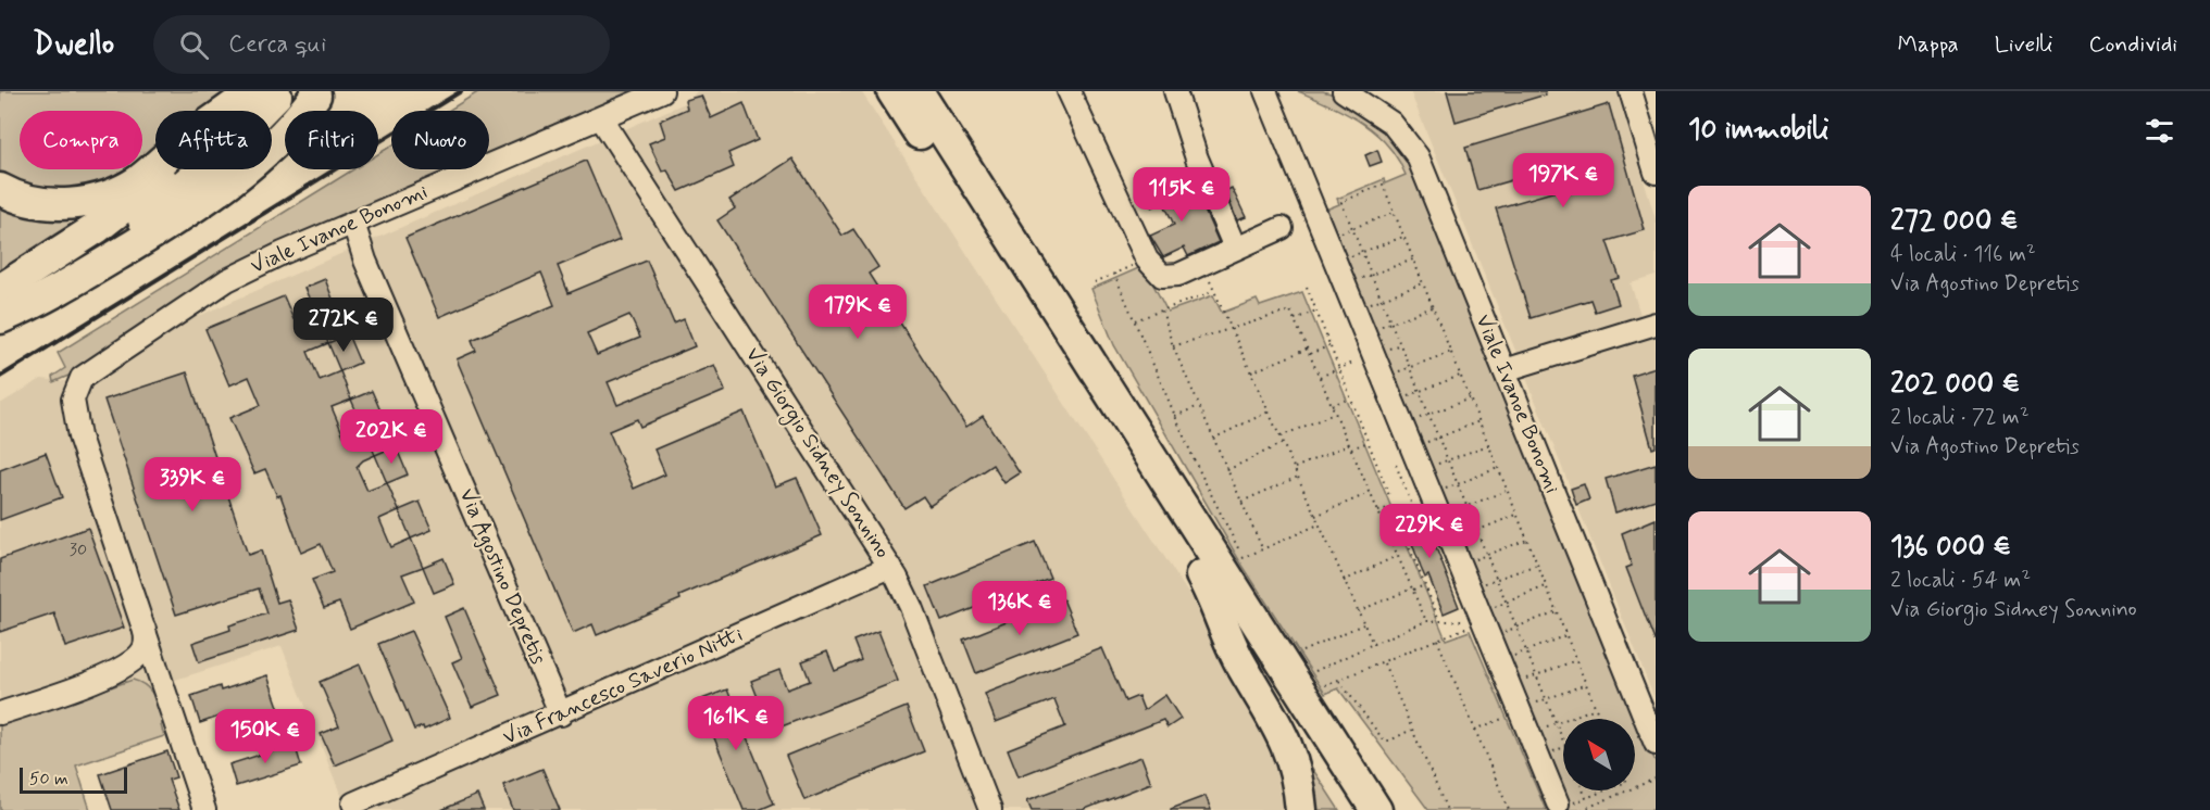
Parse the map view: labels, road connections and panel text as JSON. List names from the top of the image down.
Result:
{
  "streets": {
    "street": [
      "Viale Ivanoe Bonomi",
      "Via Giorgio Sidney Sonnino",
      "Via Agostino Depretis",
      "Via Francesco Saverio Nitti"
    ]
  },
  "crossings": [
    ["Viale Ivanoe Bonomi", "Via Giorgio Sidney Sonnino"],
    ["Viale Ivanoe Bonomi", "Via Agostino Depretis"],
    ["Via Giorgio Sidney Sonnino", "Via Francesco Saverio Nitti"],
    ["Via Agostino Depretis", "Via Francesco Saverio Nitti"]
  ],
  "house_numbers": ["30"],
  "scale_bar": "50 m",
  "north": "top left",
  "page": {
    "header": "Dwello",
    "search": "Cerca qui",
    "nav": ["Mappa", "Livelli", "Condividi"],
    "heading": "10 immobili",
    "chip": [
      "Compra",
      "Affitta",
      "Filtri",
      "Nuovo"
    ],
    "price": [
      "197K €",
      "115K €",
      "179K €",
      "272K €",
      "202K €",
      "339K €",
      "229K €",
      "136K €",
      "161K €",
      "150K €"
    ],
    "list": [
      {
        "name": "272 000 €",
        "note": "4 locali · 116 m² · Via Agostino Depretis"
      },
      {
        "name": "202 000 €",
        "note": "2 locali · 72 m² · Via Agostino Depretis"
      },
      {
        "name": "136 000 €",
        "note": "2 locali · 54 m² · Via Giorgio Sidney Sonnino"
      }
    ],
    "scale": "50 m"
  }
}
